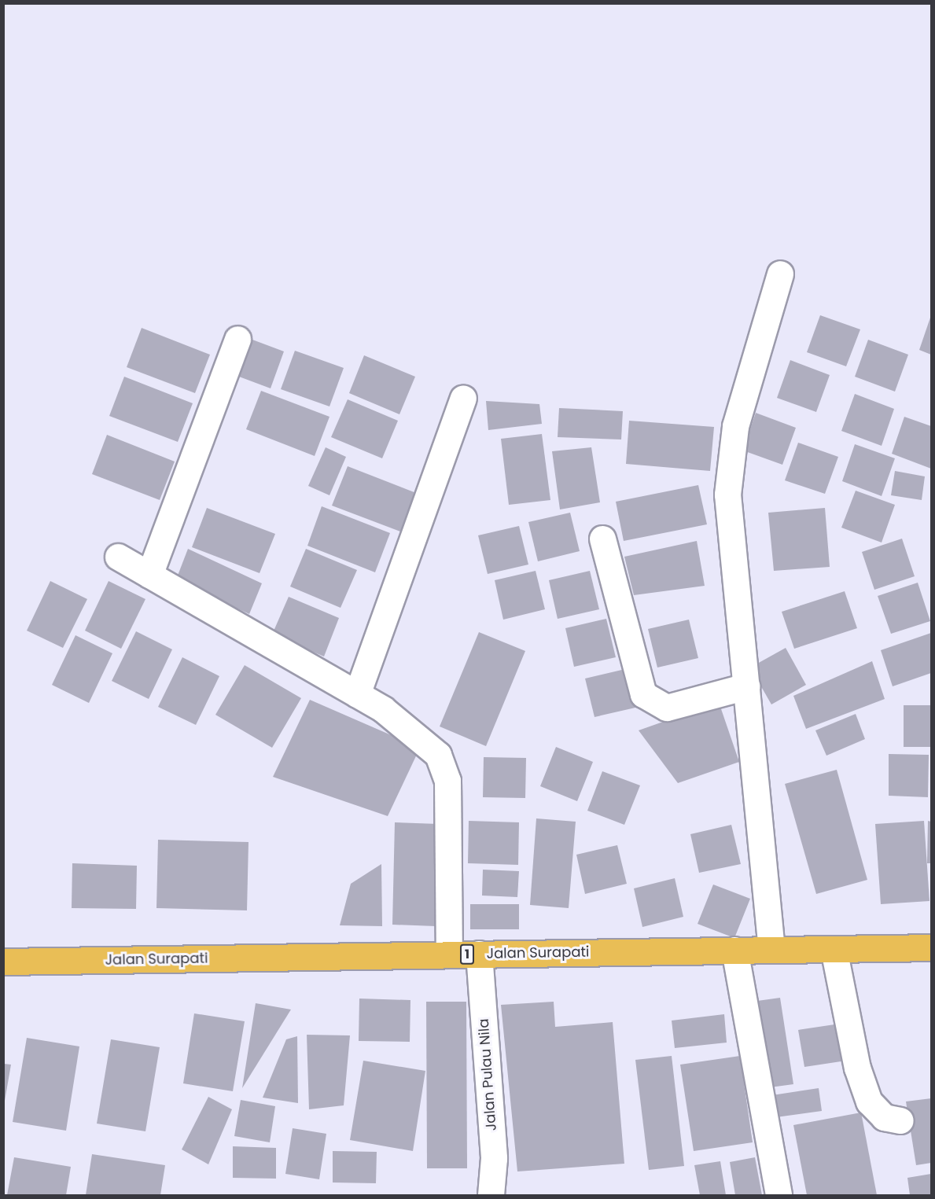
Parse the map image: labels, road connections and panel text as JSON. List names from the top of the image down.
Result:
{
  "streets": {
    "highway": ["Jalan Surapati", "1"],
    "street": ["Jalan Pulau Nila"]
  },
  "crossings": [
    ["Jalan Surapati", "Jalan Pulau Nila"]
  ]
}
